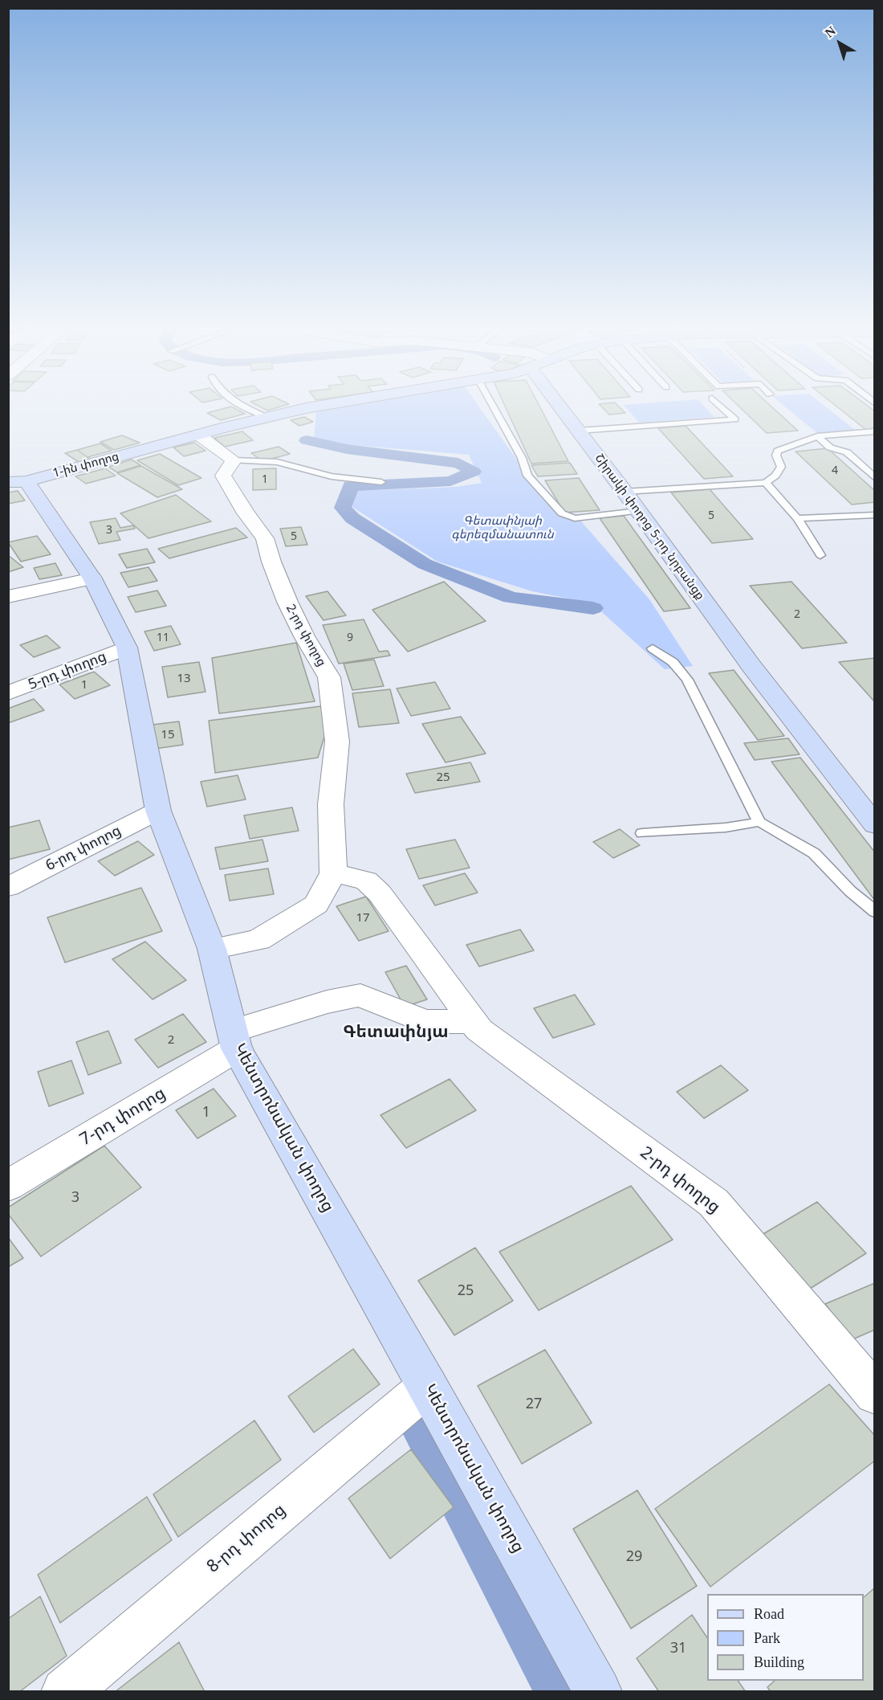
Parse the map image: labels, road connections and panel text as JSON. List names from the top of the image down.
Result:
{
  "streets": {
    "main road": ["1-ին փողոց", "Շիրակի փողոց 5-րդ նրբանցք", "Կենտրոնական փողոց"],
    "street": [
      "2-րդ փողոց",
      "5-րդ փողոց",
      "6-րդ փողոց",
      "7-րդ փողոց",
      "8-րդ փողոց"
    ]
  },
  "crossings": [
    ["1-ին փողոց", "Կենտրոնական փողոց"],
    ["5-րդ փողոց", "Կենտրոնական փողոց"],
    ["6-րդ փողոց", "Կենտրոնական փողոց"],
    ["7-րդ փողոց", "Կենտրոնական փողոց"],
    ["Կենտրոնական փողոց", "8-րդ փողոց"]
  ],
  "districts": ["Գետափնյա"],
  "parks": ["Գետափնյաի գերեզմանատուն"],
  "house_numbers": [
    "4",
    "1",
    "5",
    "3",
    "5",
    "2",
    "11",
    "9",
    "13",
    "1",
    "15",
    "25",
    "17",
    "2",
    "1",
    "3",
    "25",
    "27",
    "29",
    "31"
  ],
  "legend": ["Road", "Park", "Building"],
  "north": "top left"
}
